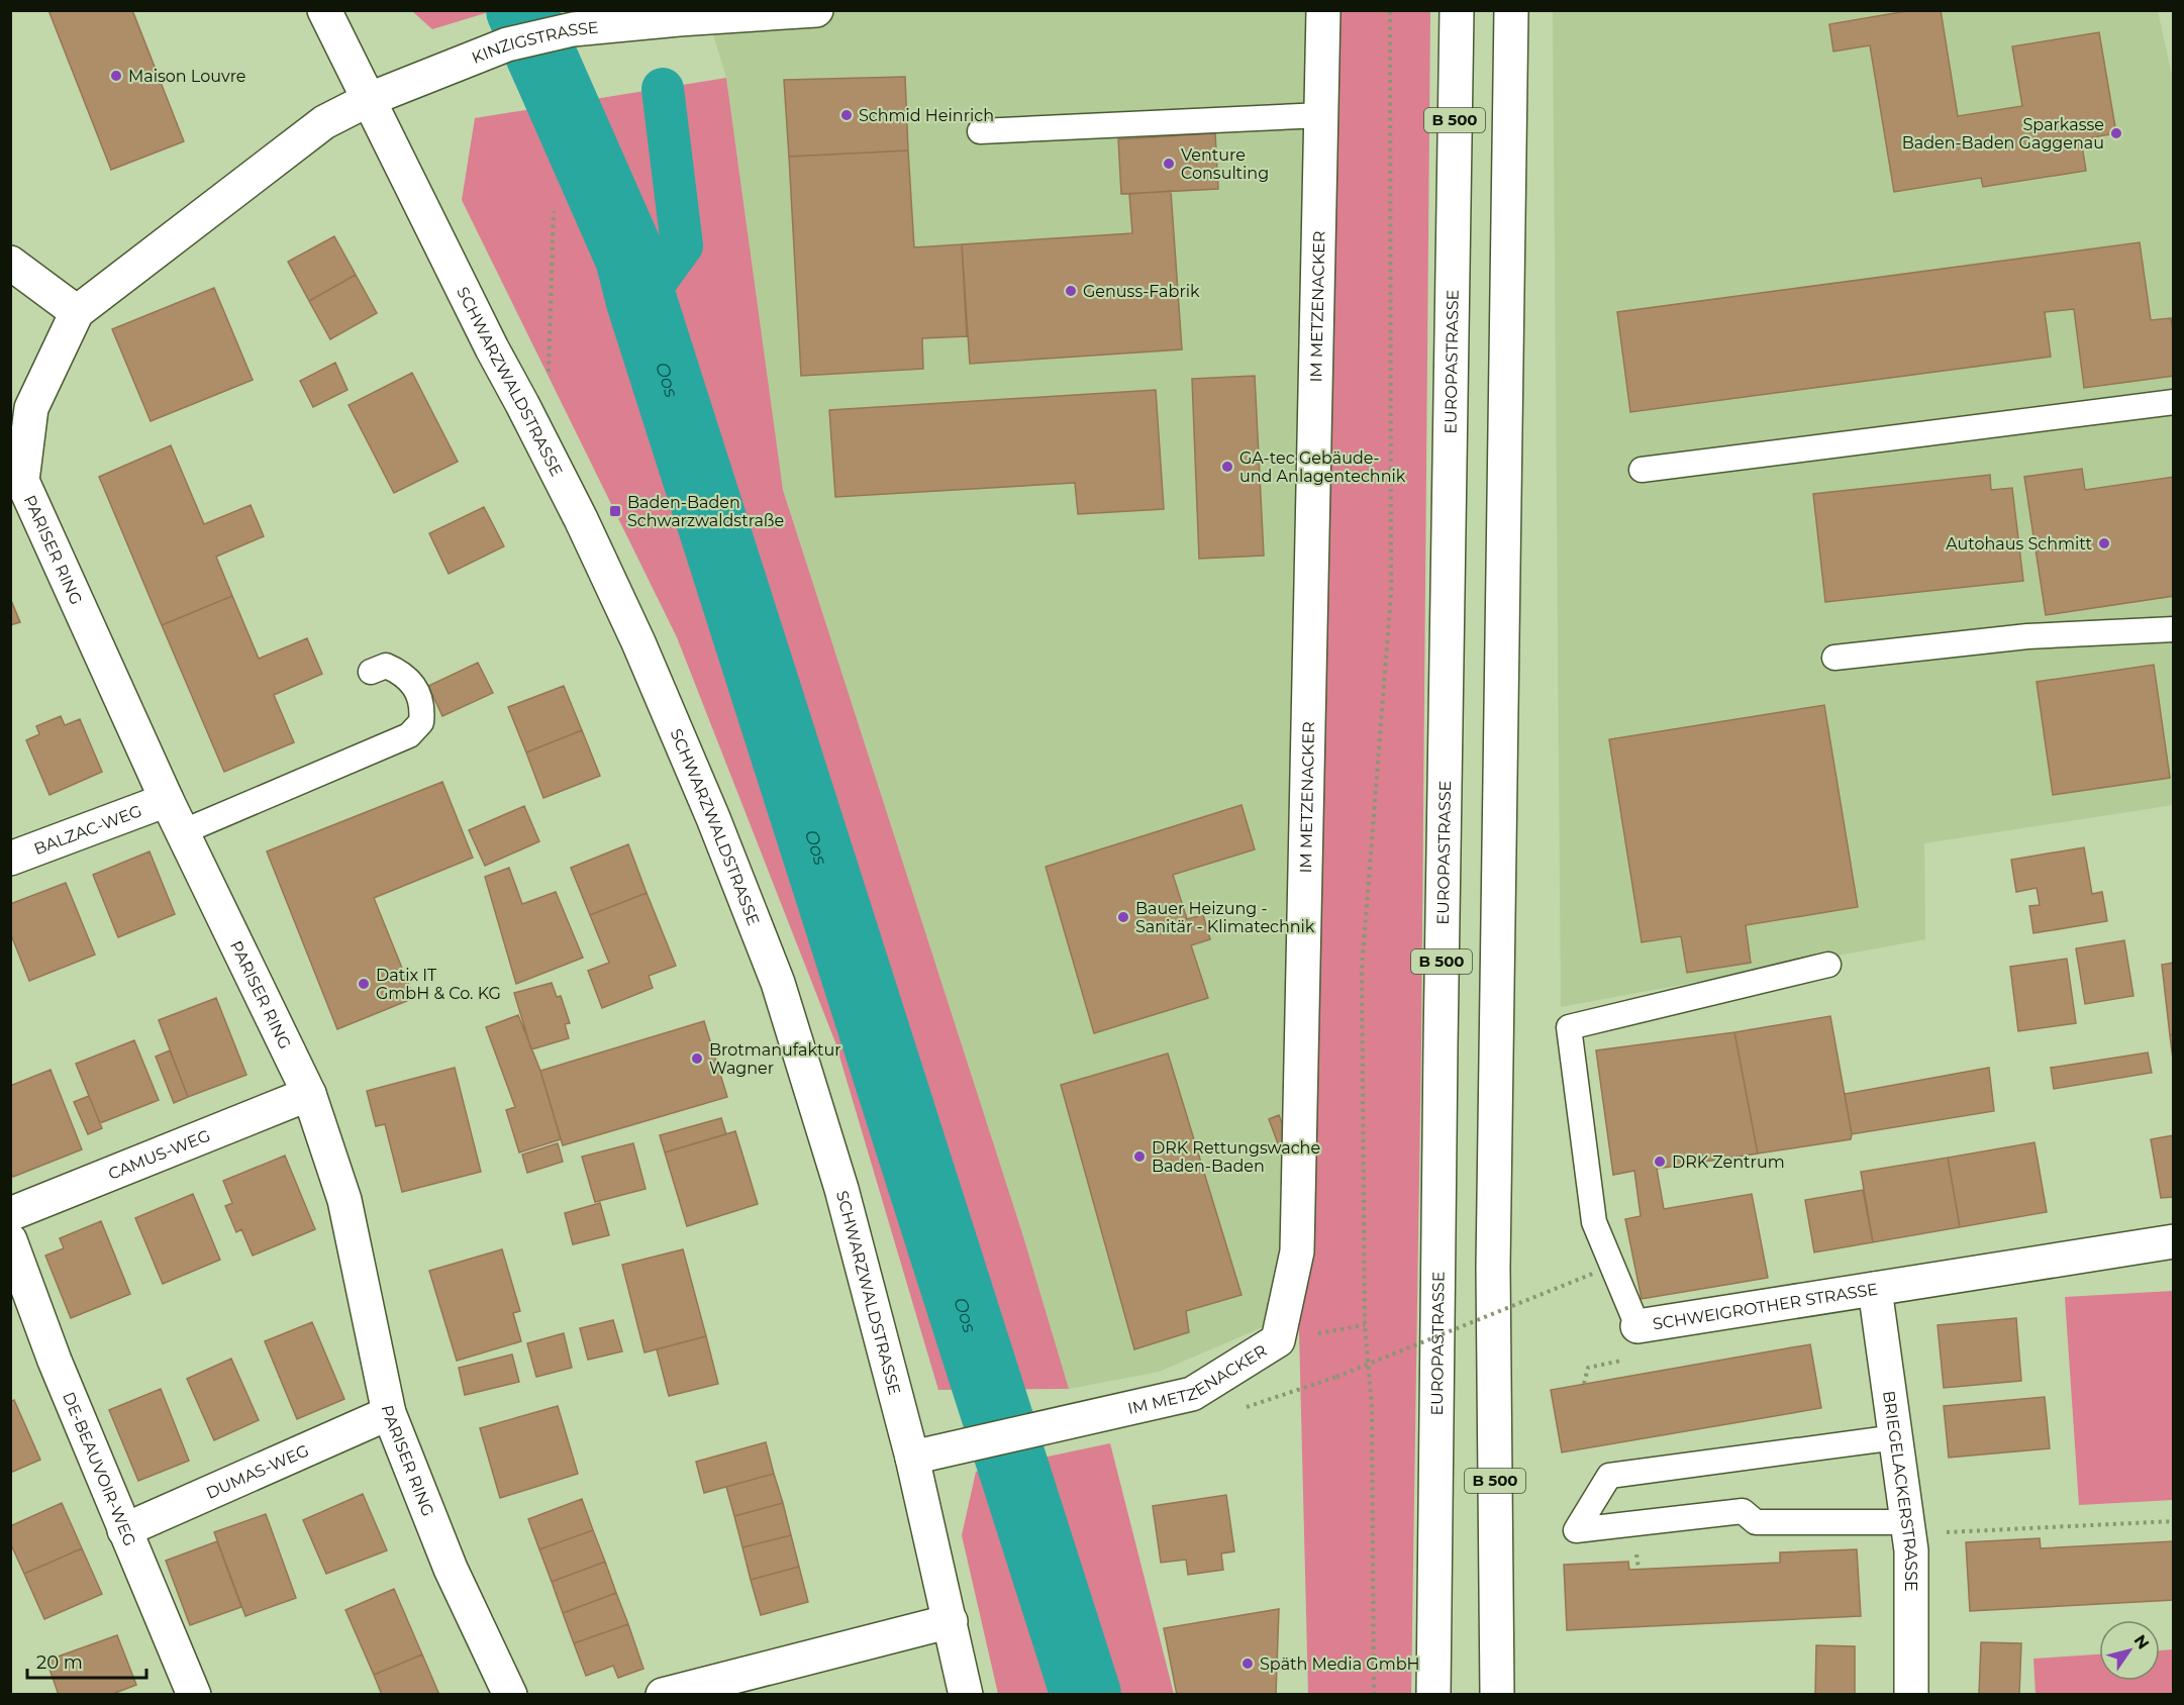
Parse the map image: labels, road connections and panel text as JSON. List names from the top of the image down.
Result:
{
  "streets": {
    "street": [
      "KINZIGSTRASSE",
      "B 500",
      "IM METZENACKER",
      "EUROPASTRASSE",
      "SCHWARZWALDSTRASSE",
      "PARISER RING",
      "BALZAC-WEG",
      "CAMUS-WEG",
      "SCHWEIGROTHER STRASSE",
      "DE-BEAUVOIR-WEG",
      "DUMAS-WEG",
      "BRIEGELACKERSTRASSE"
    ]
  },
  "crossings": [
    ["KINZIGSTRASSE", "SCHWARZWALDSTRASSE"],
    ["KINZIGSTRASSE", "PARISER RING"],
    ["IM METZENACKER", "SCHWARZWALDSTRASSE"],
    ["SCHWARZWALDSTRASSE", "PARISER RING"],
    ["PARISER RING", "BALZAC-WEG"],
    ["PARISER RING", "CAMUS-WEG"],
    ["PARISER RING", "DUMAS-WEG"],
    ["SCHWEIGROTHER STRASSE", "BRIEGELACKERSTRASSE"],
    ["DE-BEAUVOIR-WEG", "DUMAS-WEG"]
  ],
  "water": ["Oos"],
  "places": {
    "other": [
      "Maison Louvre",
      "Schmid Heinrich",
      "Sparkasse Baden-Baden Gaggenau",
      "Venture Consulting",
      "Genuss-Fabrik",
      "GA-tec Gebäude- und Anlagentechnik",
      "Autohaus Schmitt",
      "Bauer Heizung - Sanitär - Klimatechnik",
      "Datix IT GmbH & Co. KG",
      "Brotmanufaktur Wagner",
      "DRK Rettungswache Baden-Baden",
      "DRK Zentrum",
      "Späth Media GmbH"
    ],
    "transit": ["Baden-Baden Schwarzwaldstraße"]
  },
  "scale_bar": "20 m",
  "north": "top right"
}
